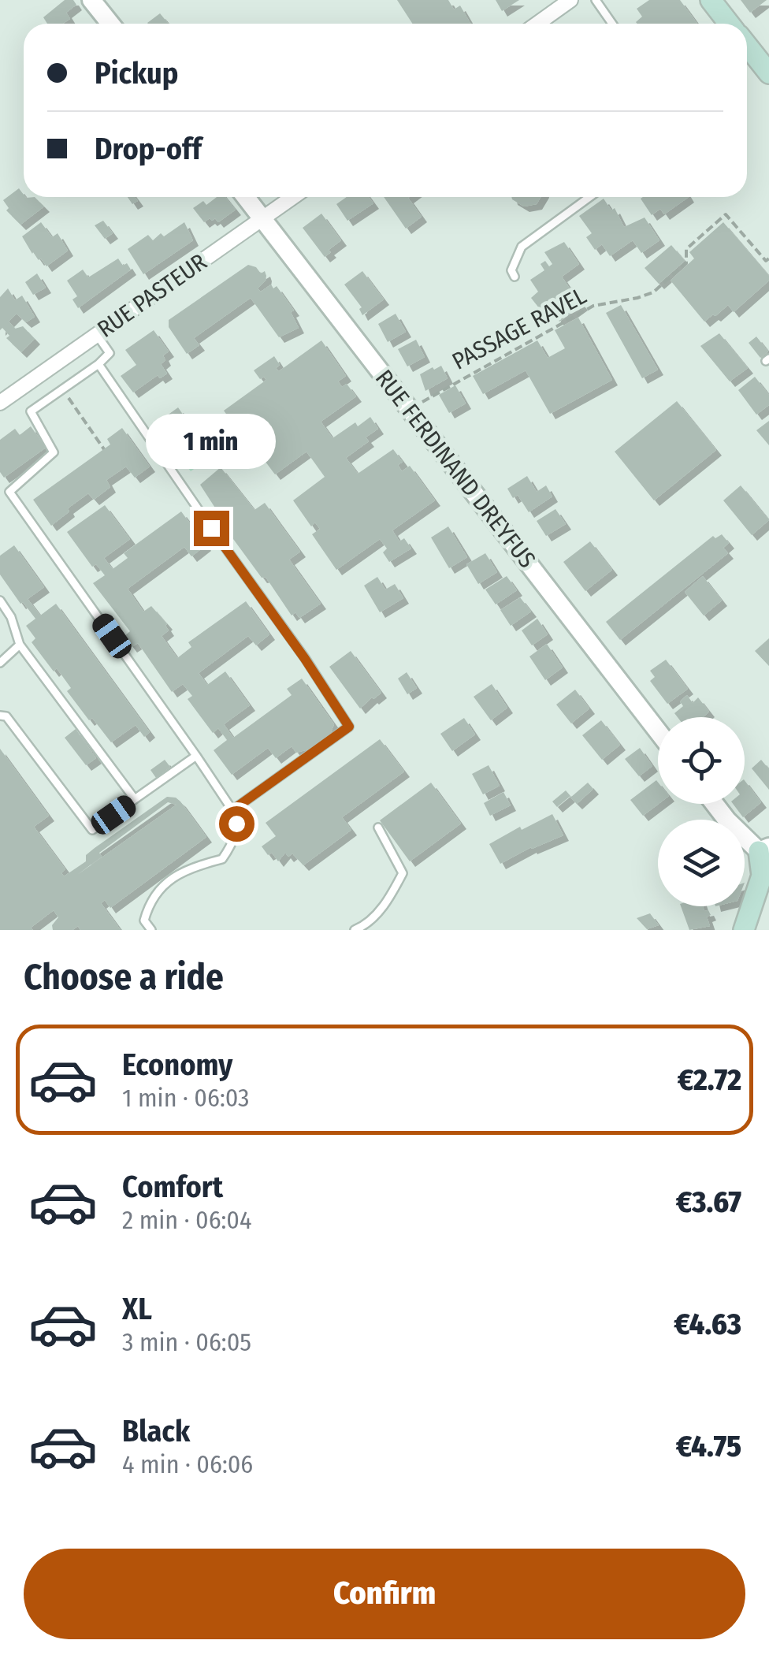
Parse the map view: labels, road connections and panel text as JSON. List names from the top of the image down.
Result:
{
  "streets": {
    "street": ["RUE PASTEUR", "RUE FERDINAND DREYFUS"],
    "path": ["PASSAGE RAVEL"]
  },
  "crossings": [
    ["RUE PASTEUR", "RUE FERDINAND DREYFUS"]
  ],
  "page": {
    "banner": ["Pickup", "Drop-off"],
    "bubble": "1 min",
    "heading": "Choose a ride",
    "list": [
      {
        "name": "Economy",
        "note": "1 min · 06:03",
        "value": "€2.72"
      },
      {
        "name": "Comfort",
        "note": "2 min · 06:04",
        "value": "€3.67"
      },
      {
        "name": "XL",
        "note": "3 min · 06:05",
        "value": "€4.63"
      },
      {
        "name": "Black",
        "note": "4 min · 06:06",
        "value": "€4.75"
      }
    ],
    "buttons": "Confirm"
  }
}
